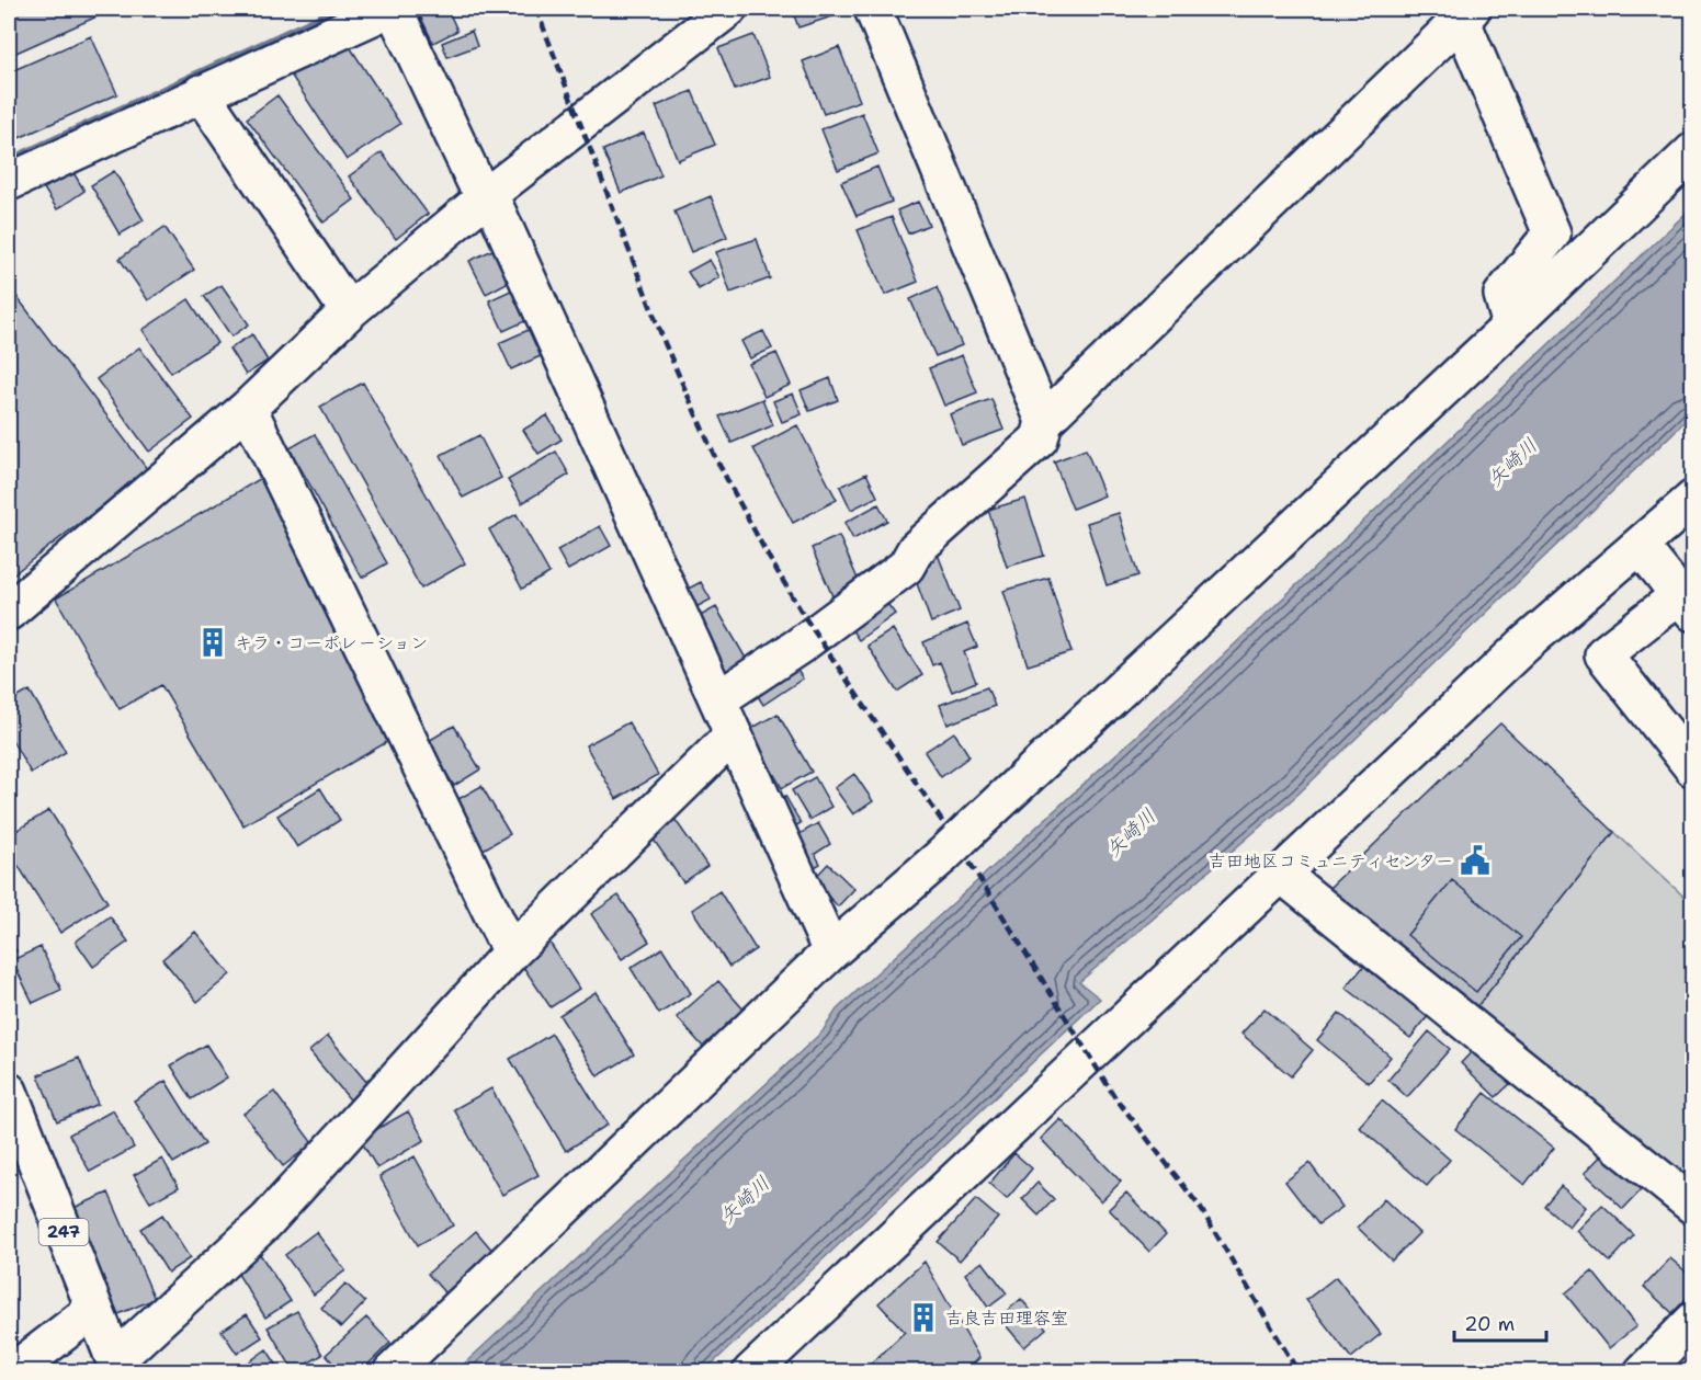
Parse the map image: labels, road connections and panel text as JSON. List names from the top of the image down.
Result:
{
  "streets": {
    "main road": ["247"]
  },
  "water": ["矢崎川"],
  "places": {
    "building": ["キラ・コーポレーション", "吉良吉田理容室"],
    "public building": ["吉田地区コミュニティセンター"]
  },
  "scale_bar": "20 m"
}
